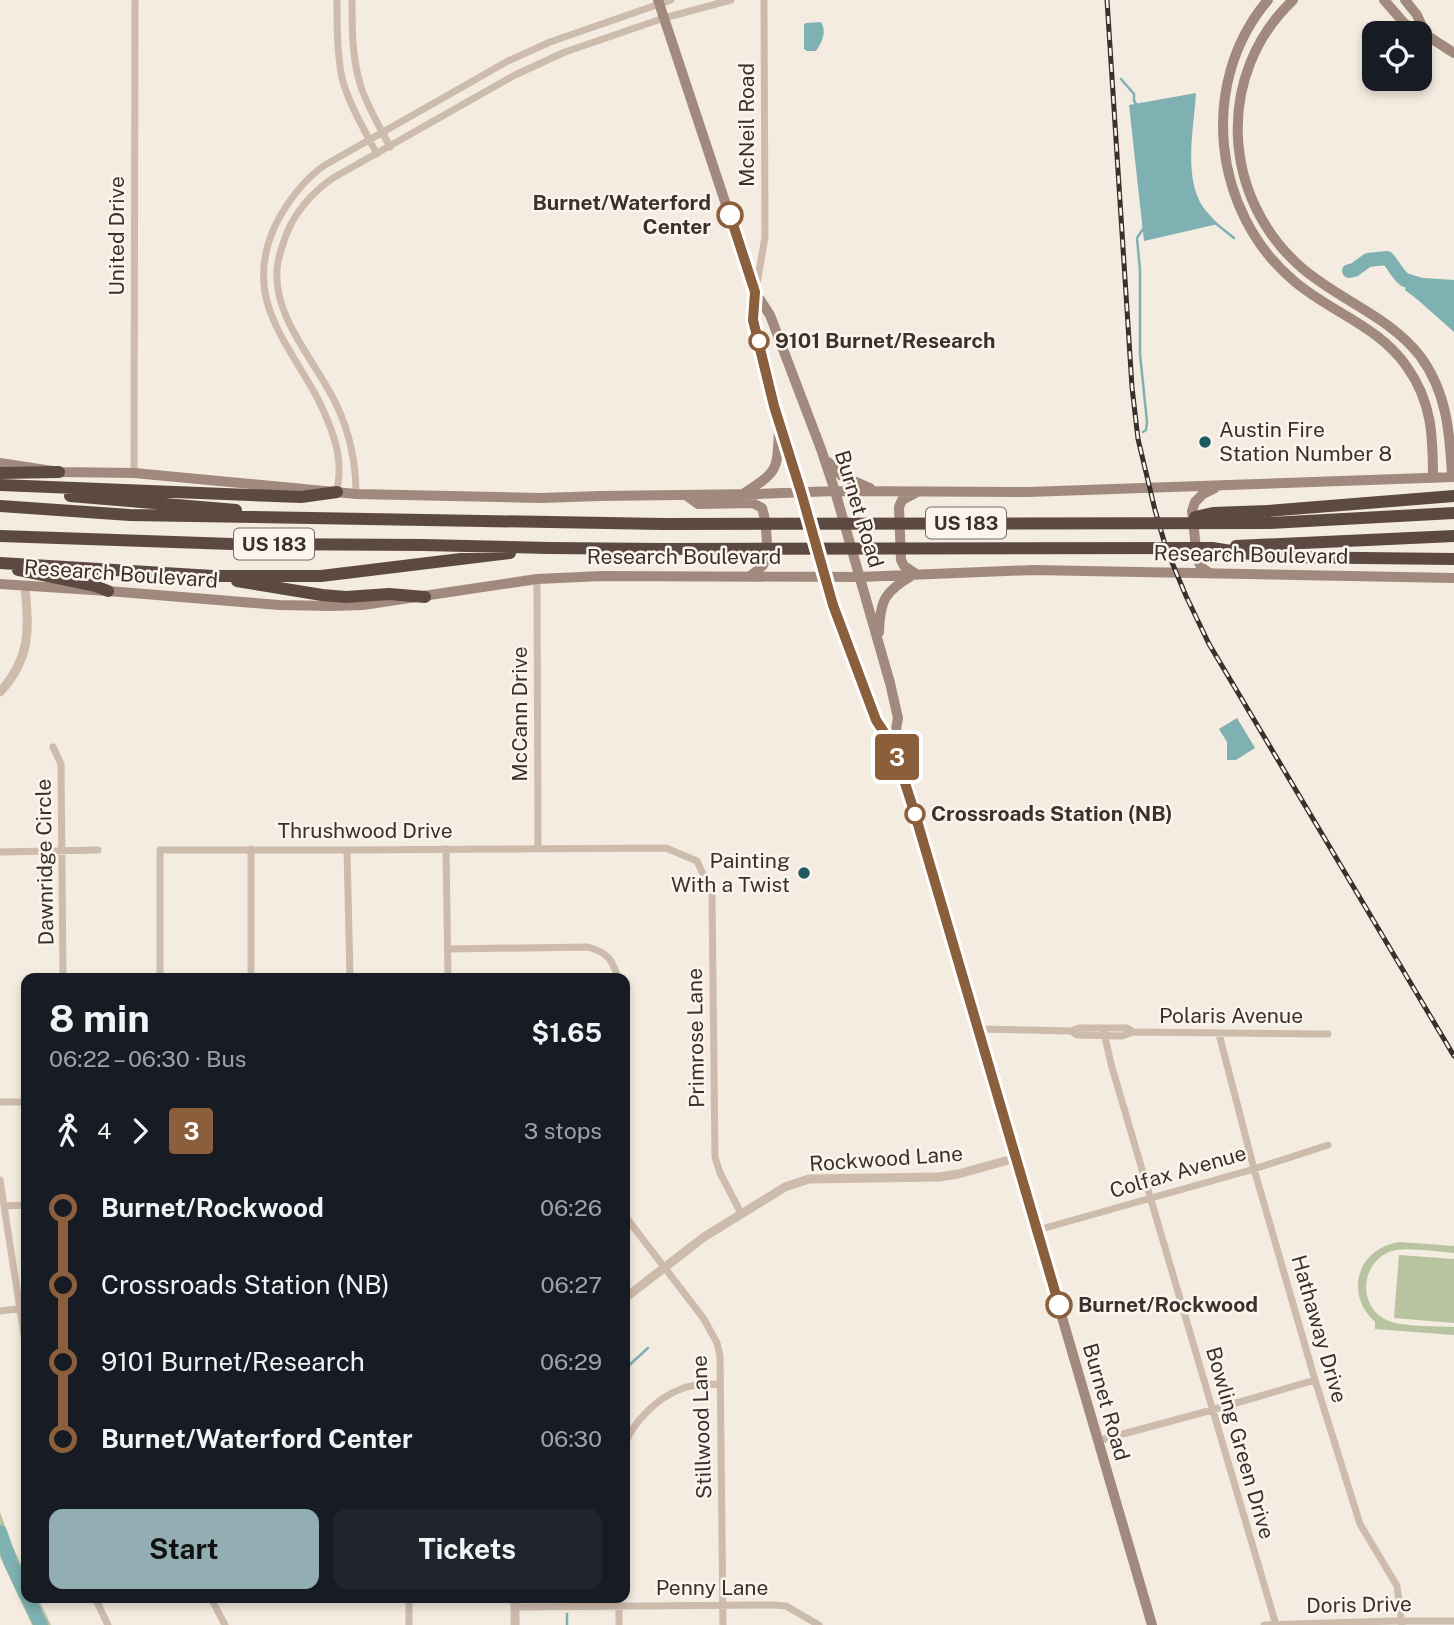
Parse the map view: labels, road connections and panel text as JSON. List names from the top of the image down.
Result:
{
  "streets": {
    "highway": ["US 183"],
    "main road": ["Burnet Road", "Research Boulevard"],
    "street": [
      "McNeil Road",
      "United Drive",
      "McCann Drive",
      "Thrushwood Drive",
      "Dawnridge Circle",
      "Polaris Avenue",
      "Primrose Lane",
      "Rockwood Lane",
      "Colfax Avenue",
      "Hathaway Drive",
      "Stillwood Lane",
      "Bowling Green Drive",
      "Penny Lane",
      "Doris Drive"
    ]
  },
  "crossings": [
    ["McNeil Road", "Burnet Road"],
    ["Burnet Road", "Research Boulevard"],
    ["Burnet Road", "Polaris Avenue"],
    ["Burnet Road", "Rockwood Lane"],
    ["Burnet Road", "Colfax Avenue"],
    ["Research Boulevard", "McCann Drive"],
    ["McCann Drive", "Thrushwood Drive"],
    ["Thrushwood Drive", "Primrose Lane"],
    ["Polaris Avenue", "Hathaway Drive"],
    ["Polaris Avenue", "Bowling Green Drive"],
    ["Primrose Lane", "Rockwood Lane"],
    ["Rockwood Lane", "Stillwood Lane"],
    ["Colfax Avenue", "Hathaway Drive"],
    ["Colfax Avenue", "Bowling Green Drive"],
    ["Hathaway Drive", "Doris Drive"],
    ["Stillwood Lane", "Penny Lane"],
    ["Bowling Green Drive", "Doris Drive"]
  ],
  "places": [
    "Burnet/Waterford Center",
    "9101 Burnet/Research",
    "Austin Fire Station Number 8",
    "Crossroads Station (NB)",
    "Painting With a Twist",
    "Burnet/Rockwood"
  ],
  "lines": ["bus line 3"],
  "page": {
    "on_map": "3",
    "heading": ["8 min", "06:22 – 06:30 · Bus", "$1.65"],
    "legs": ["4", "3", "3 stops"],
    "list": [
      {
        "name": "Burnet/Rockwood",
        "value": "06:26"
      },
      {
        "name": "Crossroads Station (NB)",
        "value": "06:27"
      },
      {
        "name": "9101 Burnet/Research",
        "value": "06:29"
      },
      {
        "name": "Burnet/Waterford Center",
        "value": "06:30"
      }
    ],
    "buttons": ["Start", "Tickets"]
  }
}
